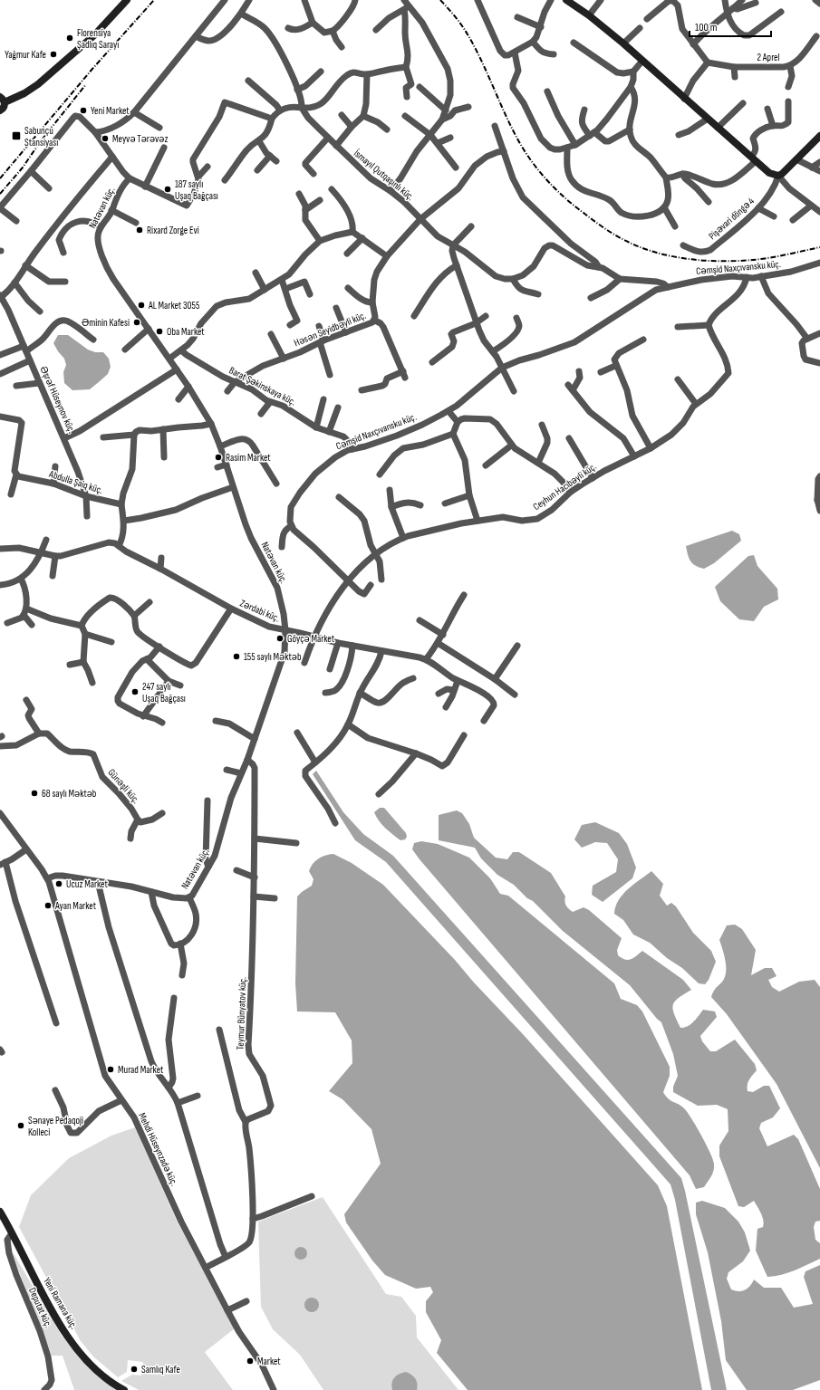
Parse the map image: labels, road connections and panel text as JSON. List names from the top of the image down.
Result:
{
  "streets": {
    "street": [
      "2 Aprel",
      "İsmayıl Qutqaşınlı küç.",
      "Natəvan küç.",
      "Pişəvari döngə 4",
      "Cəmşid Naxçıvansku küç.",
      "Həsən Seyidbəyli küç.",
      "Barat Şəkinskaya küç.",
      "Əşrəf Hüseynov küç.",
      "Abdulla Şaiq küç.",
      "Ceyhun Hacıbəyli küç.",
      "Zərdabi küç.",
      "Günəşli küç.",
      "Teymur Bünyatov küç.",
      "Mehdi Hüseynzadə küç.",
      "Yeni Ramana küç.",
      "Deputat küç."
    ]
  },
  "crossings": [
    ["İsmayıl Qutqaşınlı küç.", "Həsən Seyidbəyli küç."],
    ["Natəvan küç.", "Zərdabi küç."],
    ["Natəvan küç.", "Teymur Bünyatov küç."],
    ["Natəvan küç.", "Mehdi Hüseynzadə küç."],
    ["Cəmşid Naxçıvansku küç.", "Barat Şəkinskaya küç."],
    ["Həsən Seyidbəyli küç.", "Barat Şəkinskaya küç."],
    ["Əşrəf Hüseynov küç.", "Abdulla Şaiq küç."],
    ["Ceyhun Hacıbəyli küç.", "Zərdabi küç."],
    ["Yeni Ramana küç.", "Deputat küç."]
  ],
  "places": {
    "other": [
      "Florensiya Şadlıq Sarayı",
      "Yağmur Kafe",
      "Yeni Market",
      "Meyvə Tərəvəz",
      "187 saylı Uşaq Bağçası",
      "Rixard Zorge Evi",
      "AL Market 3055",
      "Əminin Kafesi",
      "Oba Market",
      "Rasim Market",
      "Göyçə Market",
      "155 saylı Məktəb",
      "247 saylı Uşaq Bağçası",
      "68 saylı Məktəb",
      "Ucuz Market",
      "Ayan Market",
      "Murad Market",
      "Sənaye Pedaqoji Kolleci",
      "Market",
      "Samlıq Kafe"
    ],
    "transit": ["Sabunçu Stansiyası"]
  },
  "scale_bar": "100 m"
}
